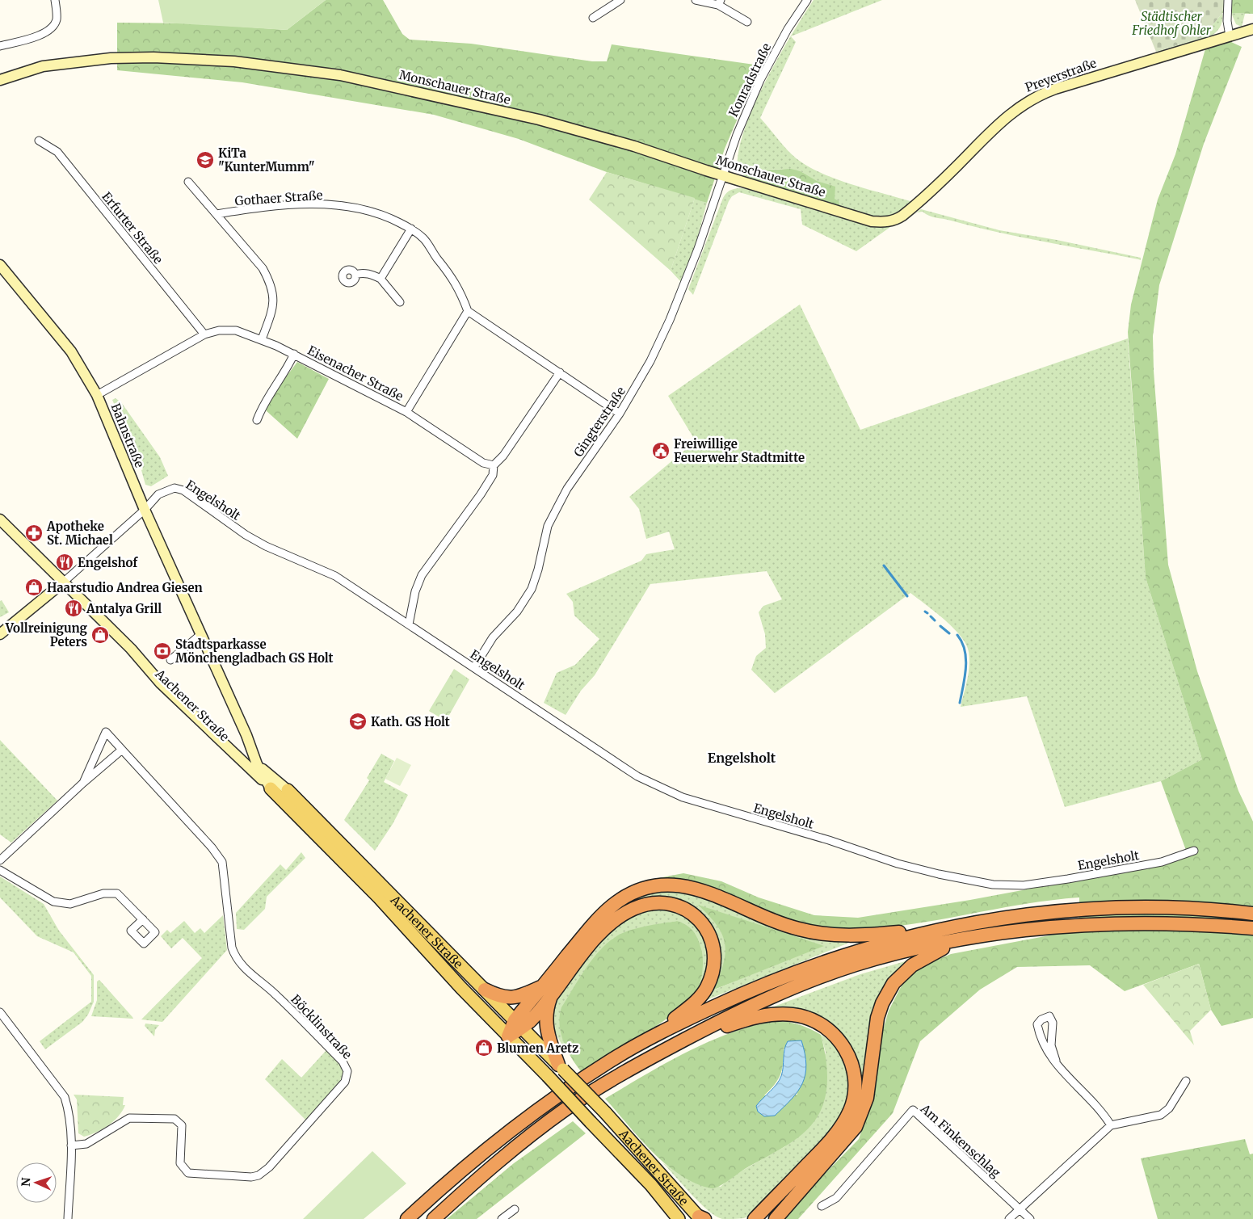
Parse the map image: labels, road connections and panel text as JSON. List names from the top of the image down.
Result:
{
  "streets": {
    "main road": [
      "Preyerstraße",
      "Monschauer Straße",
      "Bahnstraße",
      "Aachener Straße"
    ],
    "street": [
      "Konradstraße",
      "Gothaer Straße",
      "Erfurter Straße",
      "Eisenacher Straße",
      "Gingterstraße",
      "Engelsholt",
      "Böcklinstraße",
      "Am Finkenschlag"
    ]
  },
  "crossings": [
    ["Preyerstraße", "Monschauer Straße"],
    ["Konradstraße", "Monschauer Straße"],
    ["Konradstraße", "Gingterstraße"],
    ["Monschauer Straße", "Gingterstraße"],
    ["Erfurter Straße", "Eisenacher Straße"],
    ["Eisenacher Straße", "Bahnstraße"],
    ["Gingterstraße", "Engelsholt"],
    ["Bahnstraße", "Engelsholt"],
    ["Bahnstraße", "Aachener Straße"],
    ["Engelsholt", "Aachener Straße"]
  ],
  "districts": ["Engelsholt"],
  "parks": ["Städtischer Friedhof Ohler"],
  "places": {
    "school or university": ["KiTa \"KunterMumm\"", "Kath. GS Holt"],
    "public building": ["Freiwillige Feuerwehr Stadtmitte"],
    "pharmacy": ["Apotheke St. Michael"],
    "restaurant": ["Engelshof", "Antalya Grill"],
    "shop": ["Haarstudio Andrea Giesen", "Vollreinigung Peters", "Blumen Aretz"],
    "bank": ["Stadtsparkasse Mönchengladbach GS Holt"]
  },
  "north": "left"
}
